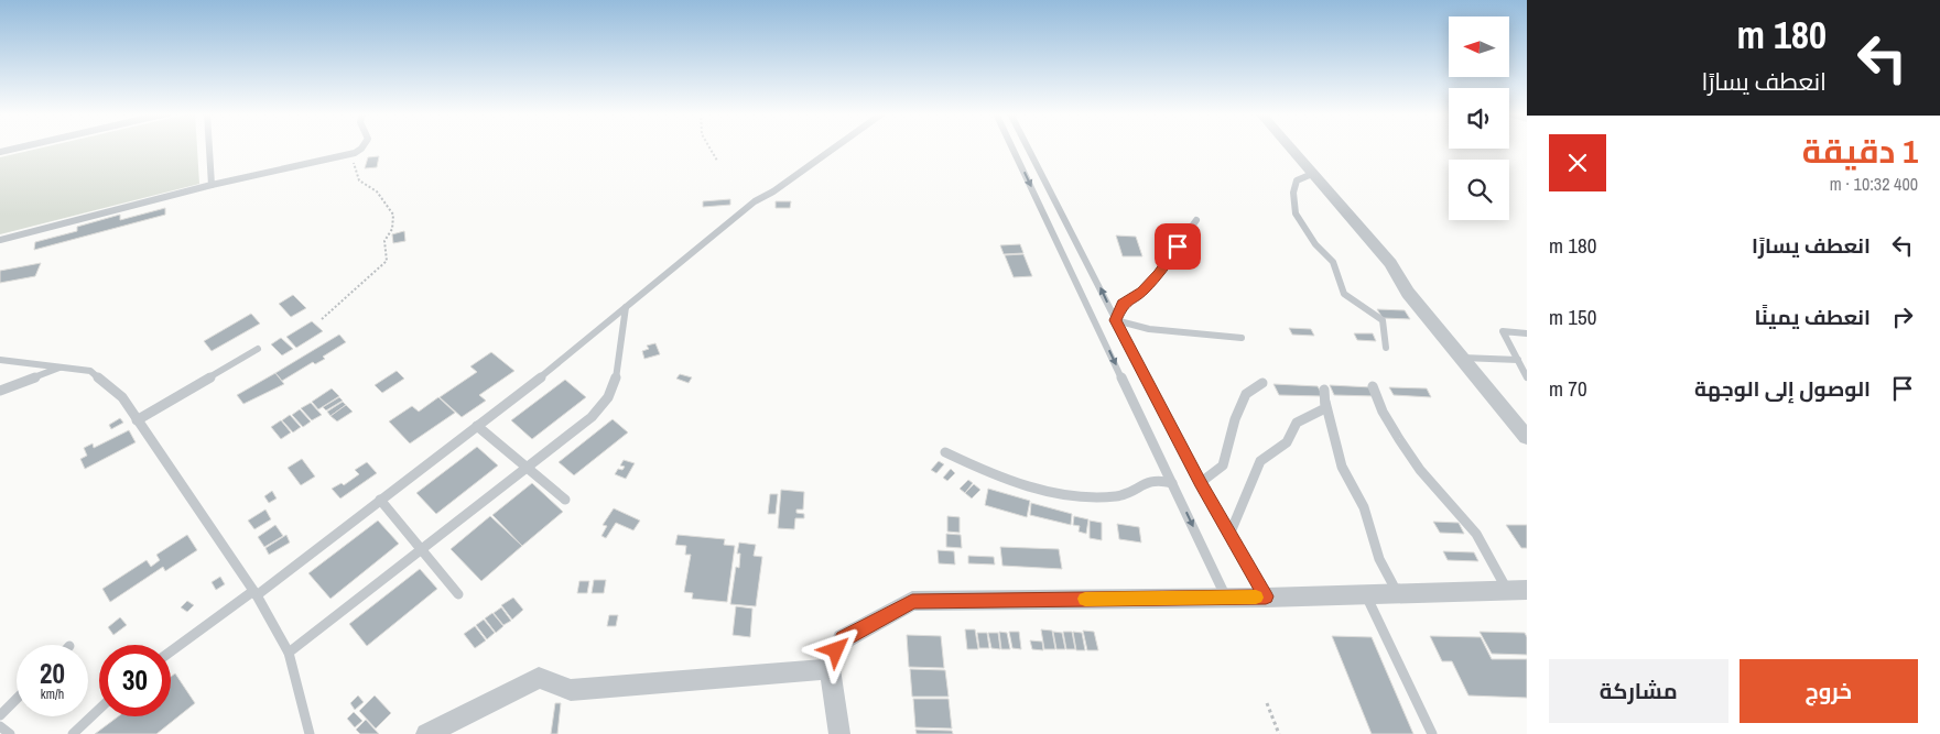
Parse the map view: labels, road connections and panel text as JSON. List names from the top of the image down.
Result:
{
  "north": "left",
  "page": {
    "turn": ["180 m", "انعطف يسارًا"],
    "heading": ["1 دقيقة", "400 m · 10:32"],
    "list": [
      {
        "name": "انعطف يسارًا",
        "value": "180 m"
      },
      {
        "name": "انعطف يمينًا",
        "value": "150 m"
      },
      {
        "name": "الوصول إلى الوجهة",
        "value": "70 m"
      }
    ],
    "speed": "20 km/h",
    "limit": "30",
    "buttons": ["خروج", "مشاركة"]
  }
}
